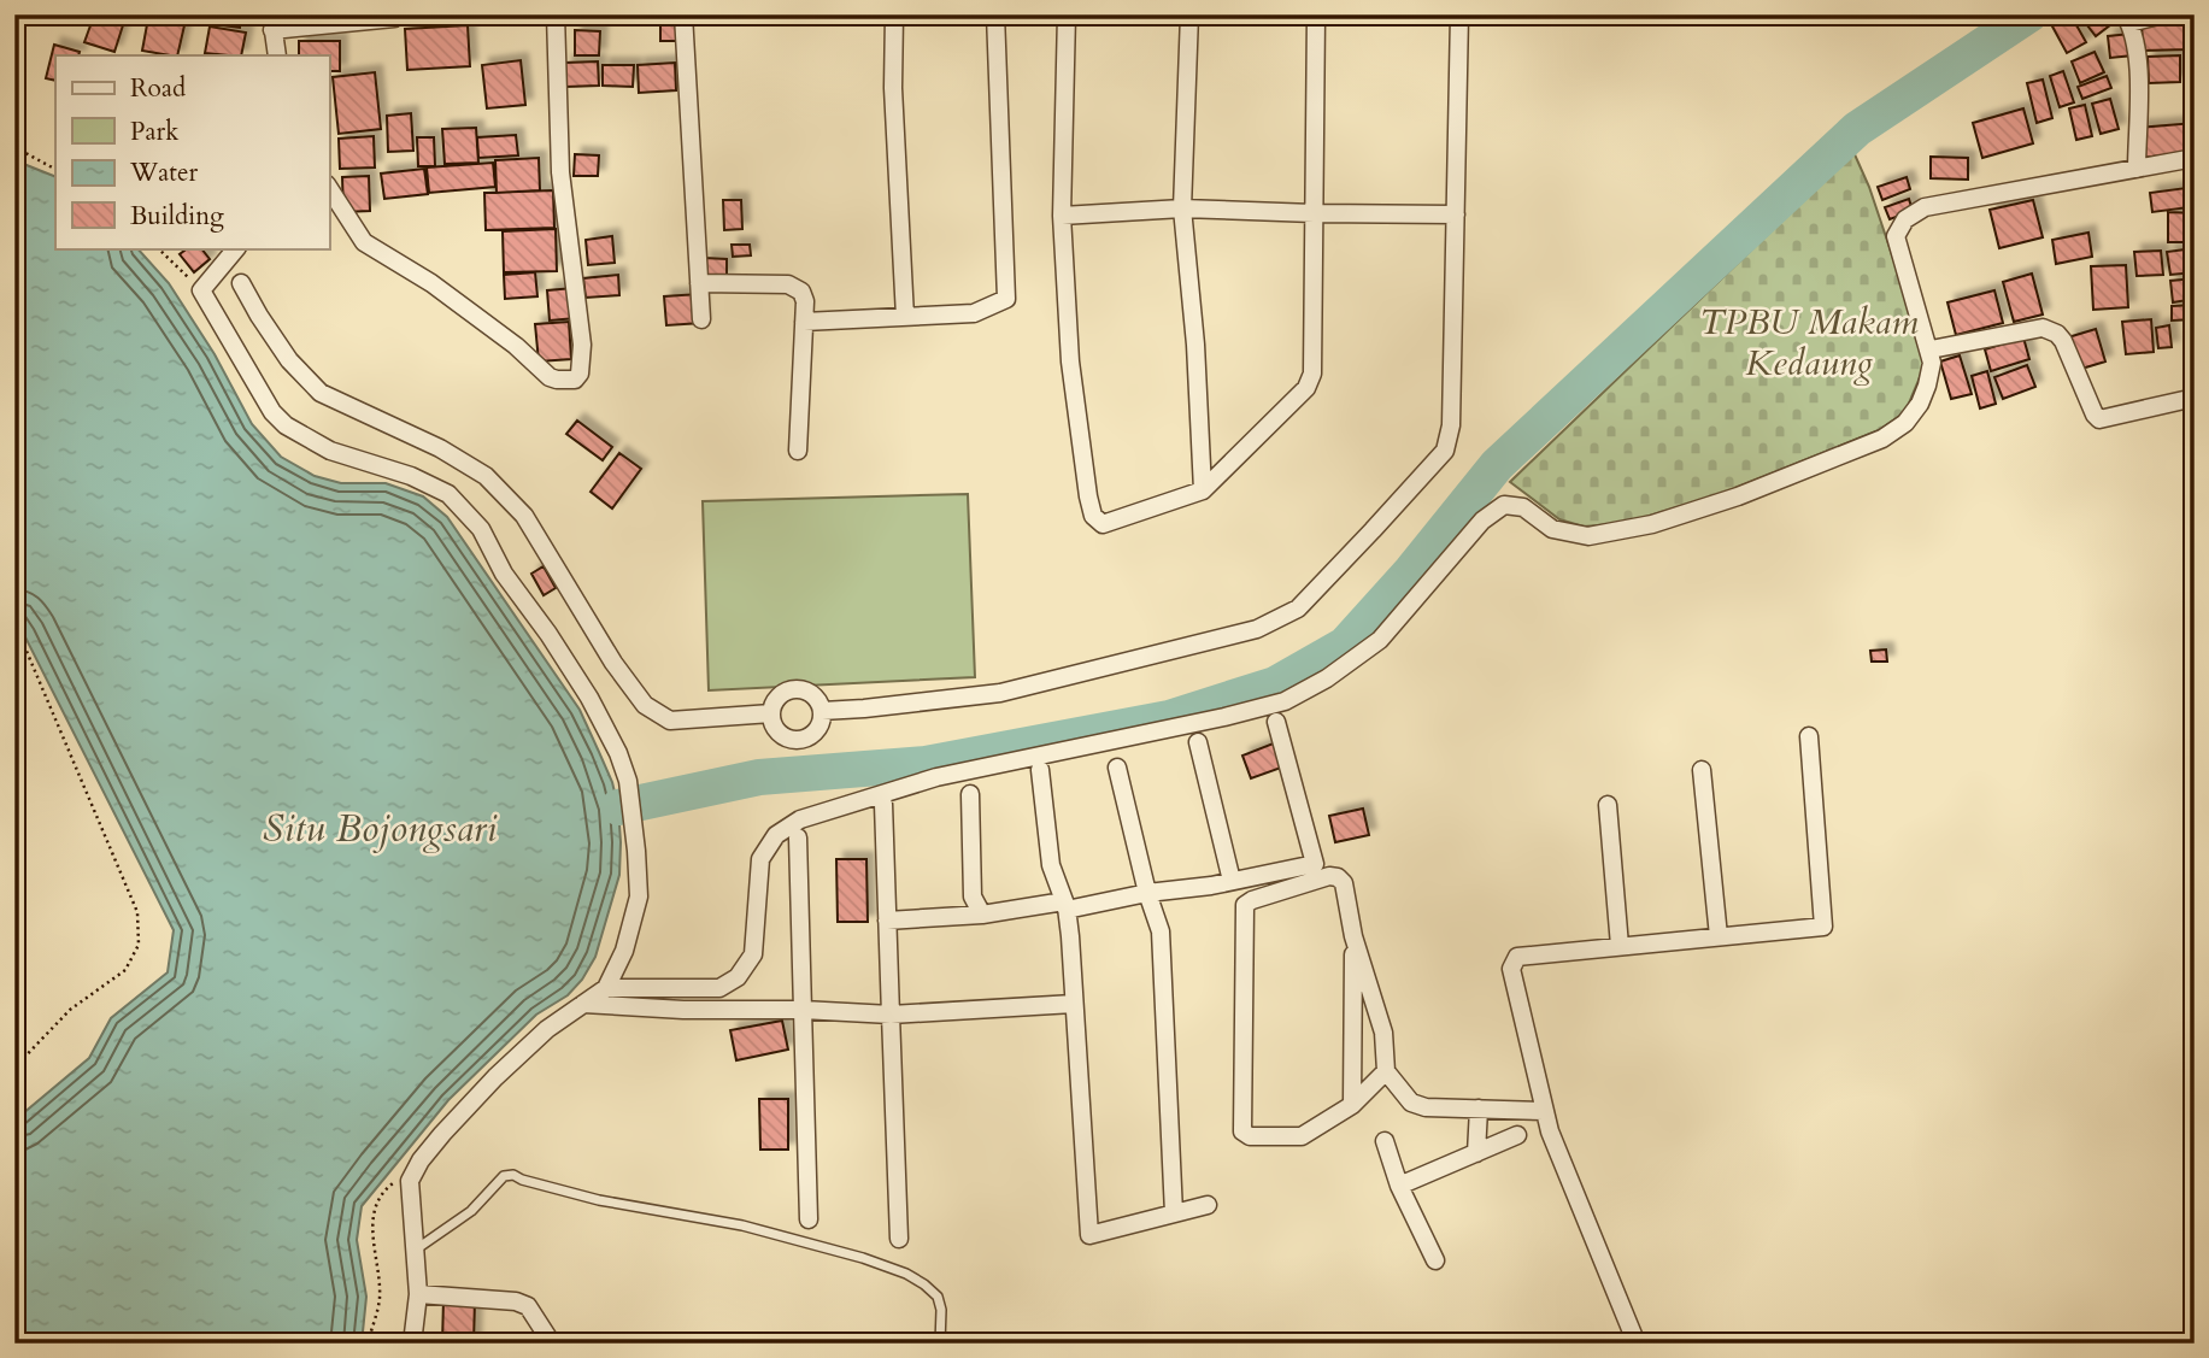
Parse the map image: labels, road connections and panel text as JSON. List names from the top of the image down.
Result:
{
  "water": ["Situ Bojongsari"],
  "parks": ["TPBU Makam Kedaung"],
  "legend": [
    "Road",
    "Park",
    "Water",
    "Building"
  ]
}
